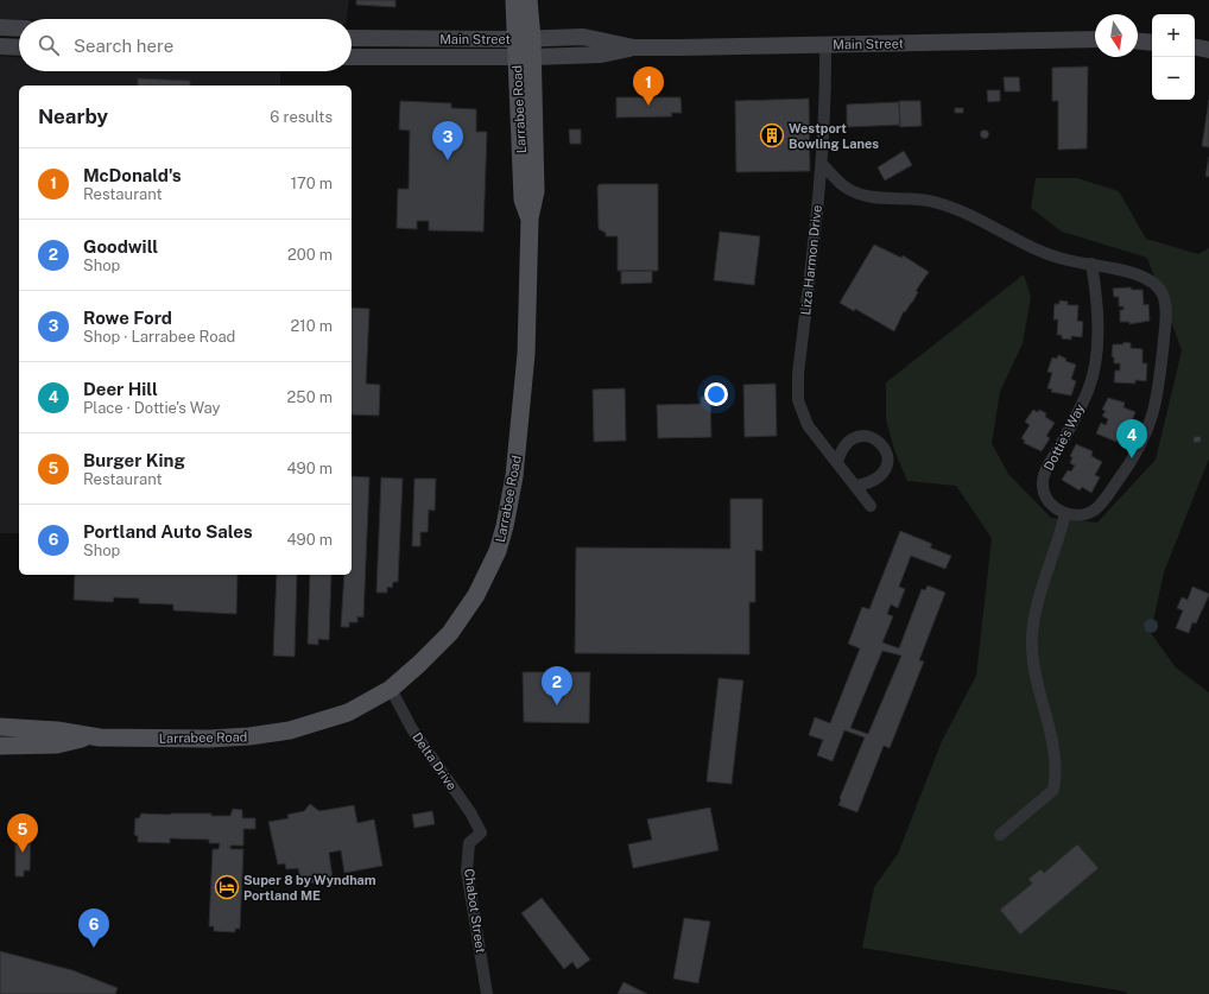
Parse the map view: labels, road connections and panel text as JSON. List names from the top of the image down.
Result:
{
  "streets": {
    "main road": ["Main Street", "Larrabee Road"],
    "street": [
      "Liza Harmon Drive",
      "Dottie's Way",
      "Delta Drive",
      "Chabot Street"
    ]
  },
  "crossings": [
    ["Main Street", "Larrabee Road"],
    ["Main Street", "Liza Harmon Drive"],
    ["Larrabee Road", "Delta Drive"],
    ["Delta Drive", "Chabot Street"]
  ],
  "places": {
    "building": ["Westport Bowling Lanes"],
    "hotel": ["Super 8 by Wyndham Portland ME"]
  },
  "north": "bottom",
  "page": {
    "map_buttons": ["+", "−"],
    "search": "Search here",
    "pins": [
      "1",
      "3",
      "4",
      "2",
      "5",
      "6"
    ],
    "heading": ["Nearby", "6 results"],
    "list": [
      {
        "mark": "1",
        "name": "McDonald's",
        "note": "Restaurant",
        "value": "170 m"
      },
      {
        "mark": "2",
        "name": "Goodwill",
        "note": "Shop",
        "value": "200 m"
      },
      {
        "mark": "3",
        "name": "Rowe Ford",
        "note": "Shop · Larrabee Road",
        "value": "210 m"
      },
      {
        "mark": "4",
        "name": "Deer Hill",
        "note": "Place · Dottie's Way",
        "value": "250 m"
      },
      {
        "mark": "5",
        "name": "Burger King",
        "note": "Restaurant",
        "value": "490 m"
      },
      {
        "mark": "6",
        "name": "Portland Auto Sales",
        "note": "Shop",
        "value": "490 m"
      }
    ]
  }
}
